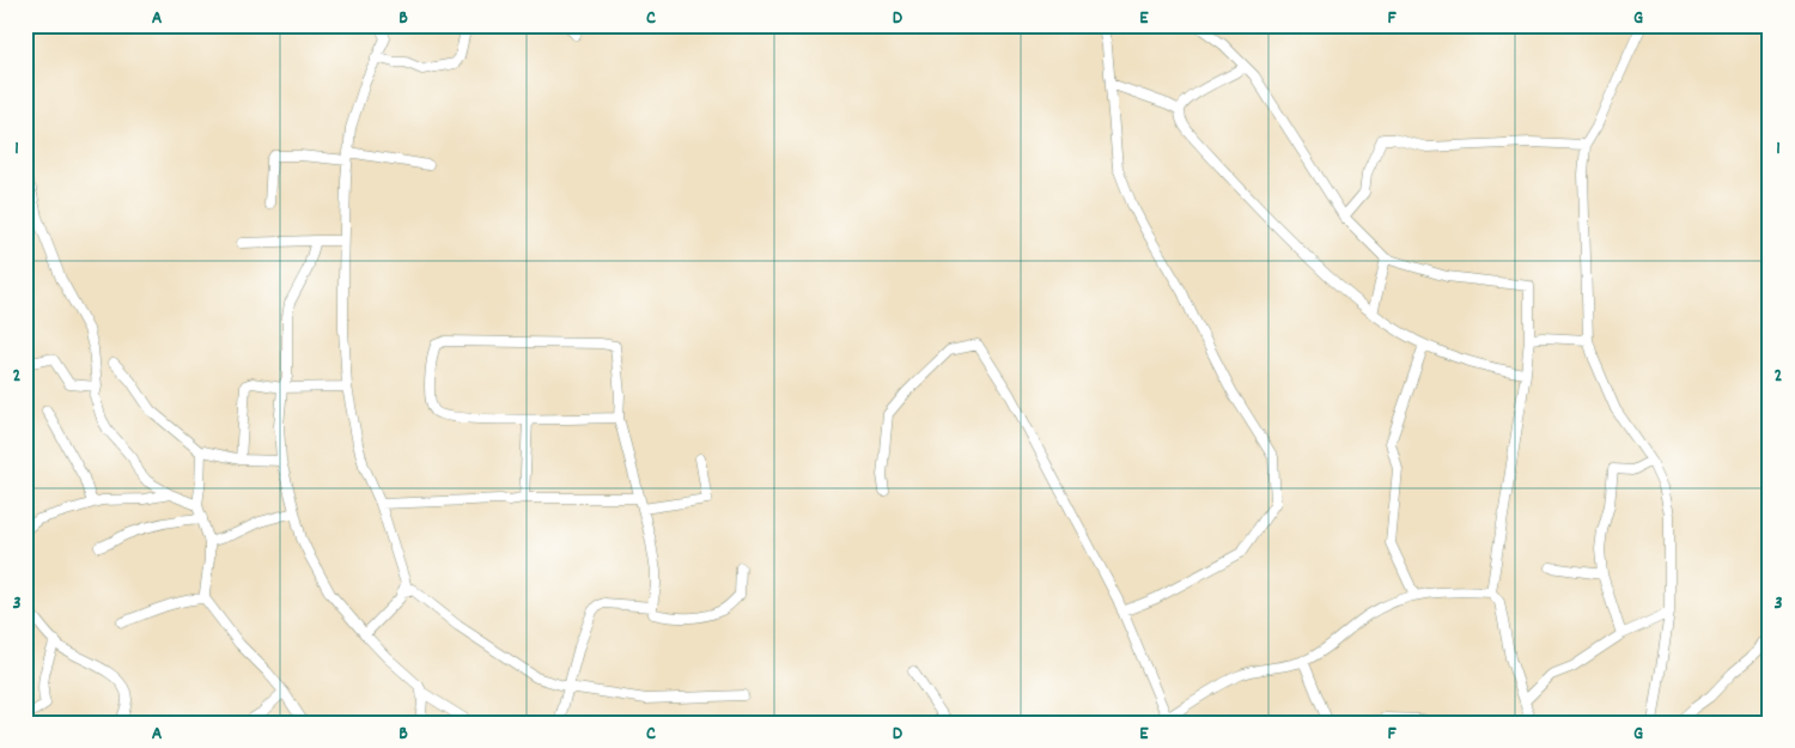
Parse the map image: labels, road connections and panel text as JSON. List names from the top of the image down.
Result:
{
  "grid": {
    "columns": [
      "A",
      "B",
      "C",
      "D",
      "E",
      "F",
      "G"
    ],
    "rows": ["1", "2", "3"]
  }
}
